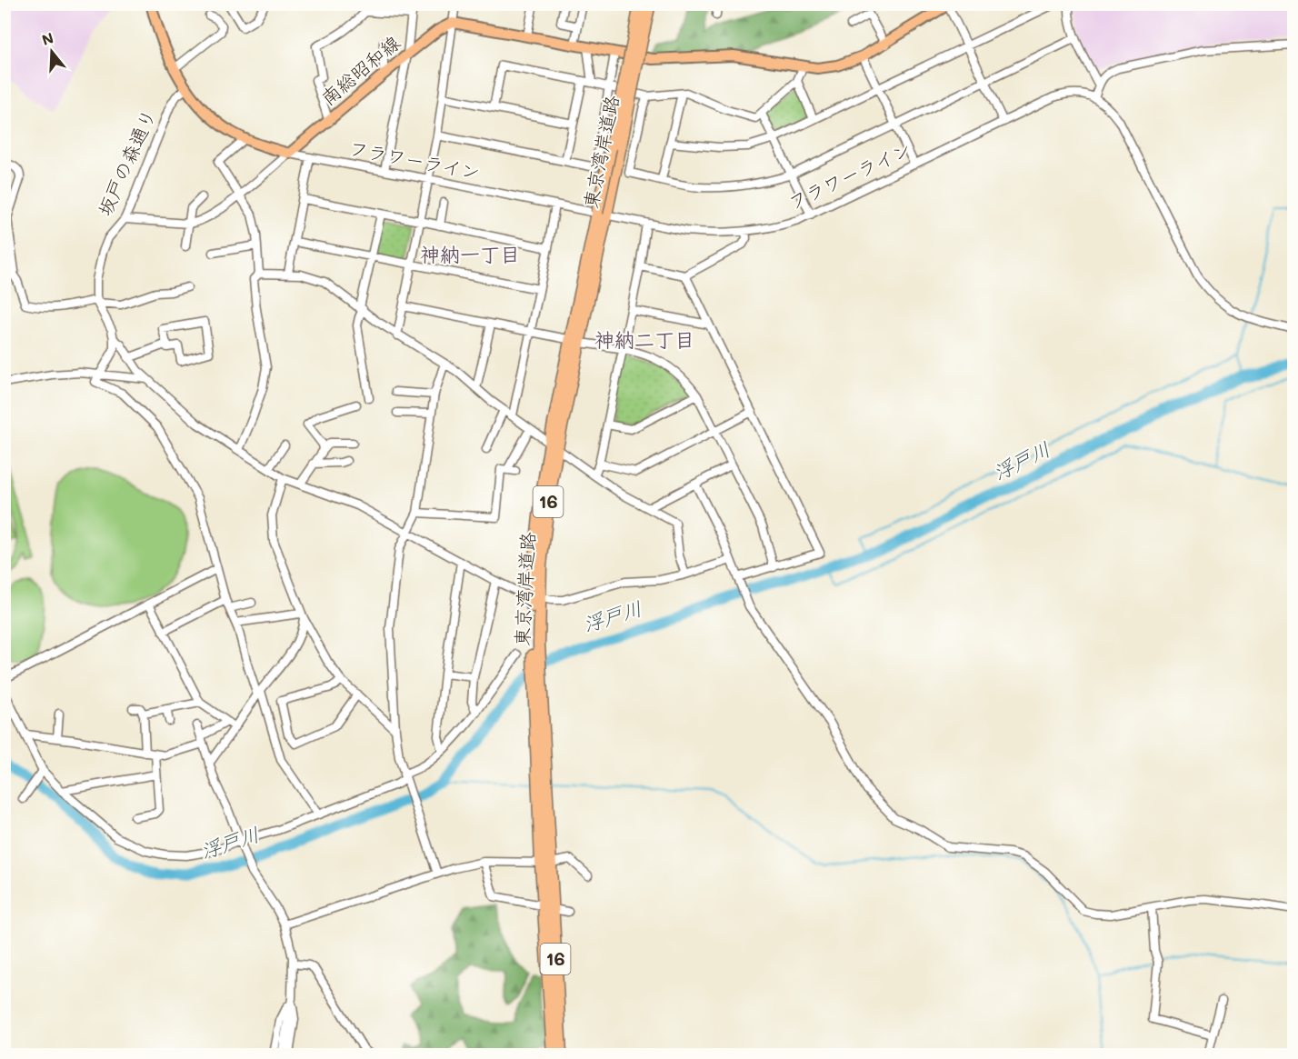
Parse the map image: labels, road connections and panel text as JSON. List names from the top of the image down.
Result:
{
  "streets": {
    "highway": ["東京湾岸道路", "16"],
    "main road": ["南総昭和線"],
    "street": ["フラワーライン", "坂戸の森通り"]
  },
  "crossings": [
    ["南総昭和線", "フラワーライン"],
    ["東京湾岸道路", "フラワーライン"],
    ["東京湾岸道路", "坂戸の森通り"]
  ],
  "districts": ["神納一丁目", "神納二丁目"],
  "water": ["浮戸川"],
  "north": "top"
}
